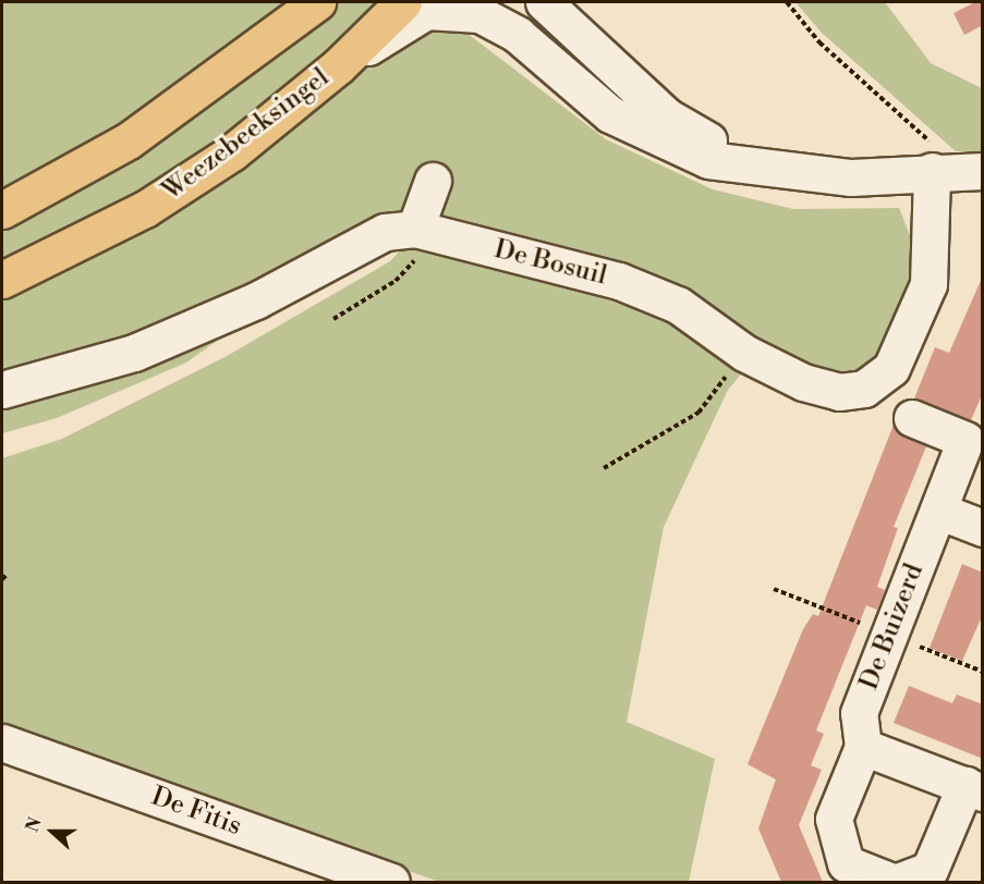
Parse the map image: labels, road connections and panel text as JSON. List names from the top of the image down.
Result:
{
  "streets": {
    "main road": ["Weezebeeksingel"],
    "street": ["De Bosuil", "De Buizerd", "De Fitis"]
  },
  "north": "left"
}
